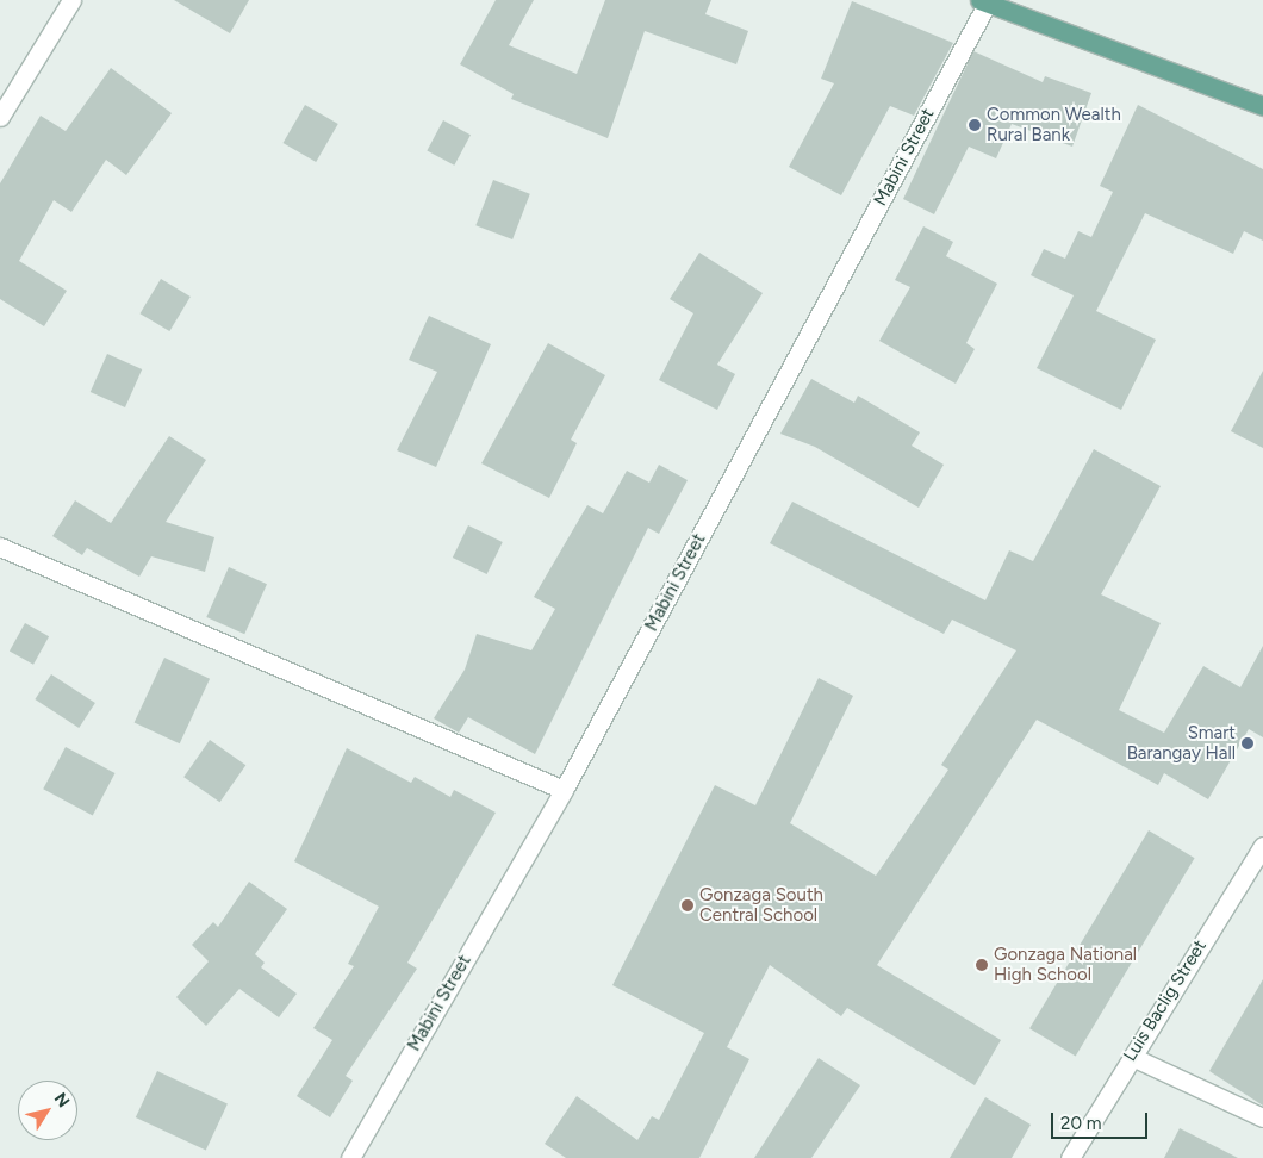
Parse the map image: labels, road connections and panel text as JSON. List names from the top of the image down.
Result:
{
  "streets": {
    "street": ["Mabini Street", "Luis Baclig Street"]
  },
  "places": [
    "Common Wealth Rural Bank",
    "Smart Barangay Hall",
    "Gonzaga South Central School",
    "Gonzaga National High School"
  ],
  "scale_bar": "20 m",
  "north": "top right"
}
